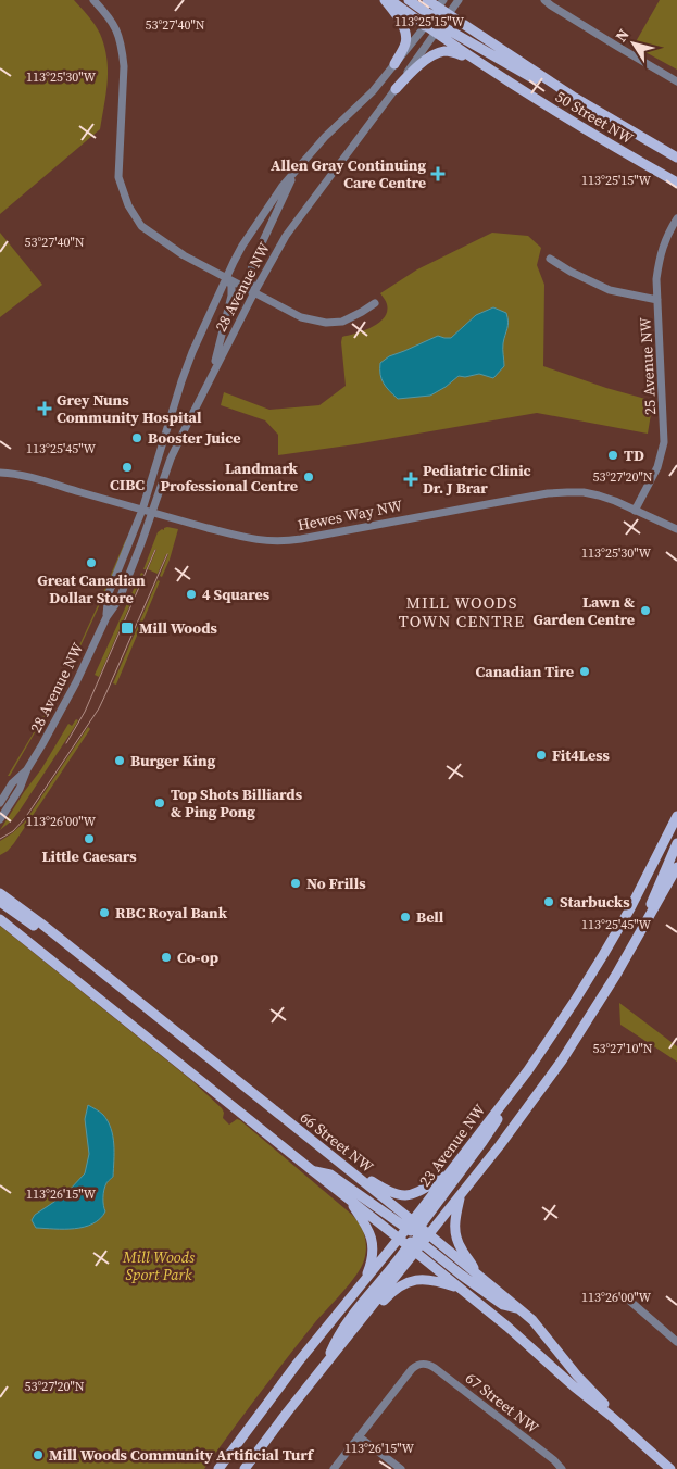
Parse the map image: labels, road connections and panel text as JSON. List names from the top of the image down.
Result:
{
  "streets": {
    "main road": ["50 Street NW", "66 Street NW", "23 Avenue NW"],
    "street": [
      "28 Avenue NW",
      "25 Avenue NW",
      "Hewes Way NW",
      "67 Street NW"
    ]
  },
  "crossings": [
    ["50 Street NW", "28 Avenue NW"],
    ["28 Avenue NW", "Hewes Way NW"],
    ["25 Avenue NW", "Hewes Way NW"],
    ["66 Street NW", "23 Avenue NW"]
  ],
  "districts": ["MILL WOODS TOWN CENTRE"],
  "parks": ["Mill Woods Sport Park"],
  "places": {
    "health": ["Allen Gray Continuing Care Centre", "Grey Nuns Community Hospital", "Pediatric Clinic Dr. J Brar"],
    "other": [
      "Booster Juice",
      "TD",
      "CIBC",
      "Landmark Professional Centre",
      "Great Canadian Dollar Store",
      "4 Squares",
      "Lawn & Garden Centre",
      "Canadian Tire",
      "Fit4Less",
      "Burger King",
      "Top Shots Billiards & Ping Pong",
      "Little Caesars",
      "No Frills",
      "Starbucks",
      "RBC Royal Bank",
      "Bell",
      "Co-op",
      "Mill Woods Community Artificial Turf"
    ],
    "transit": ["Mill Woods"]
  },
  "north": "top left",
  "coordinates": [
    "113°25'15\"W",
    "53°27'40\"N",
    "113°25'30\"W",
    "113°25'45\"W",
    "53°27'20\"N",
    "113°26'00\"W",
    "53°27'10\"N",
    "113°26'15\"W"
  ]
}
